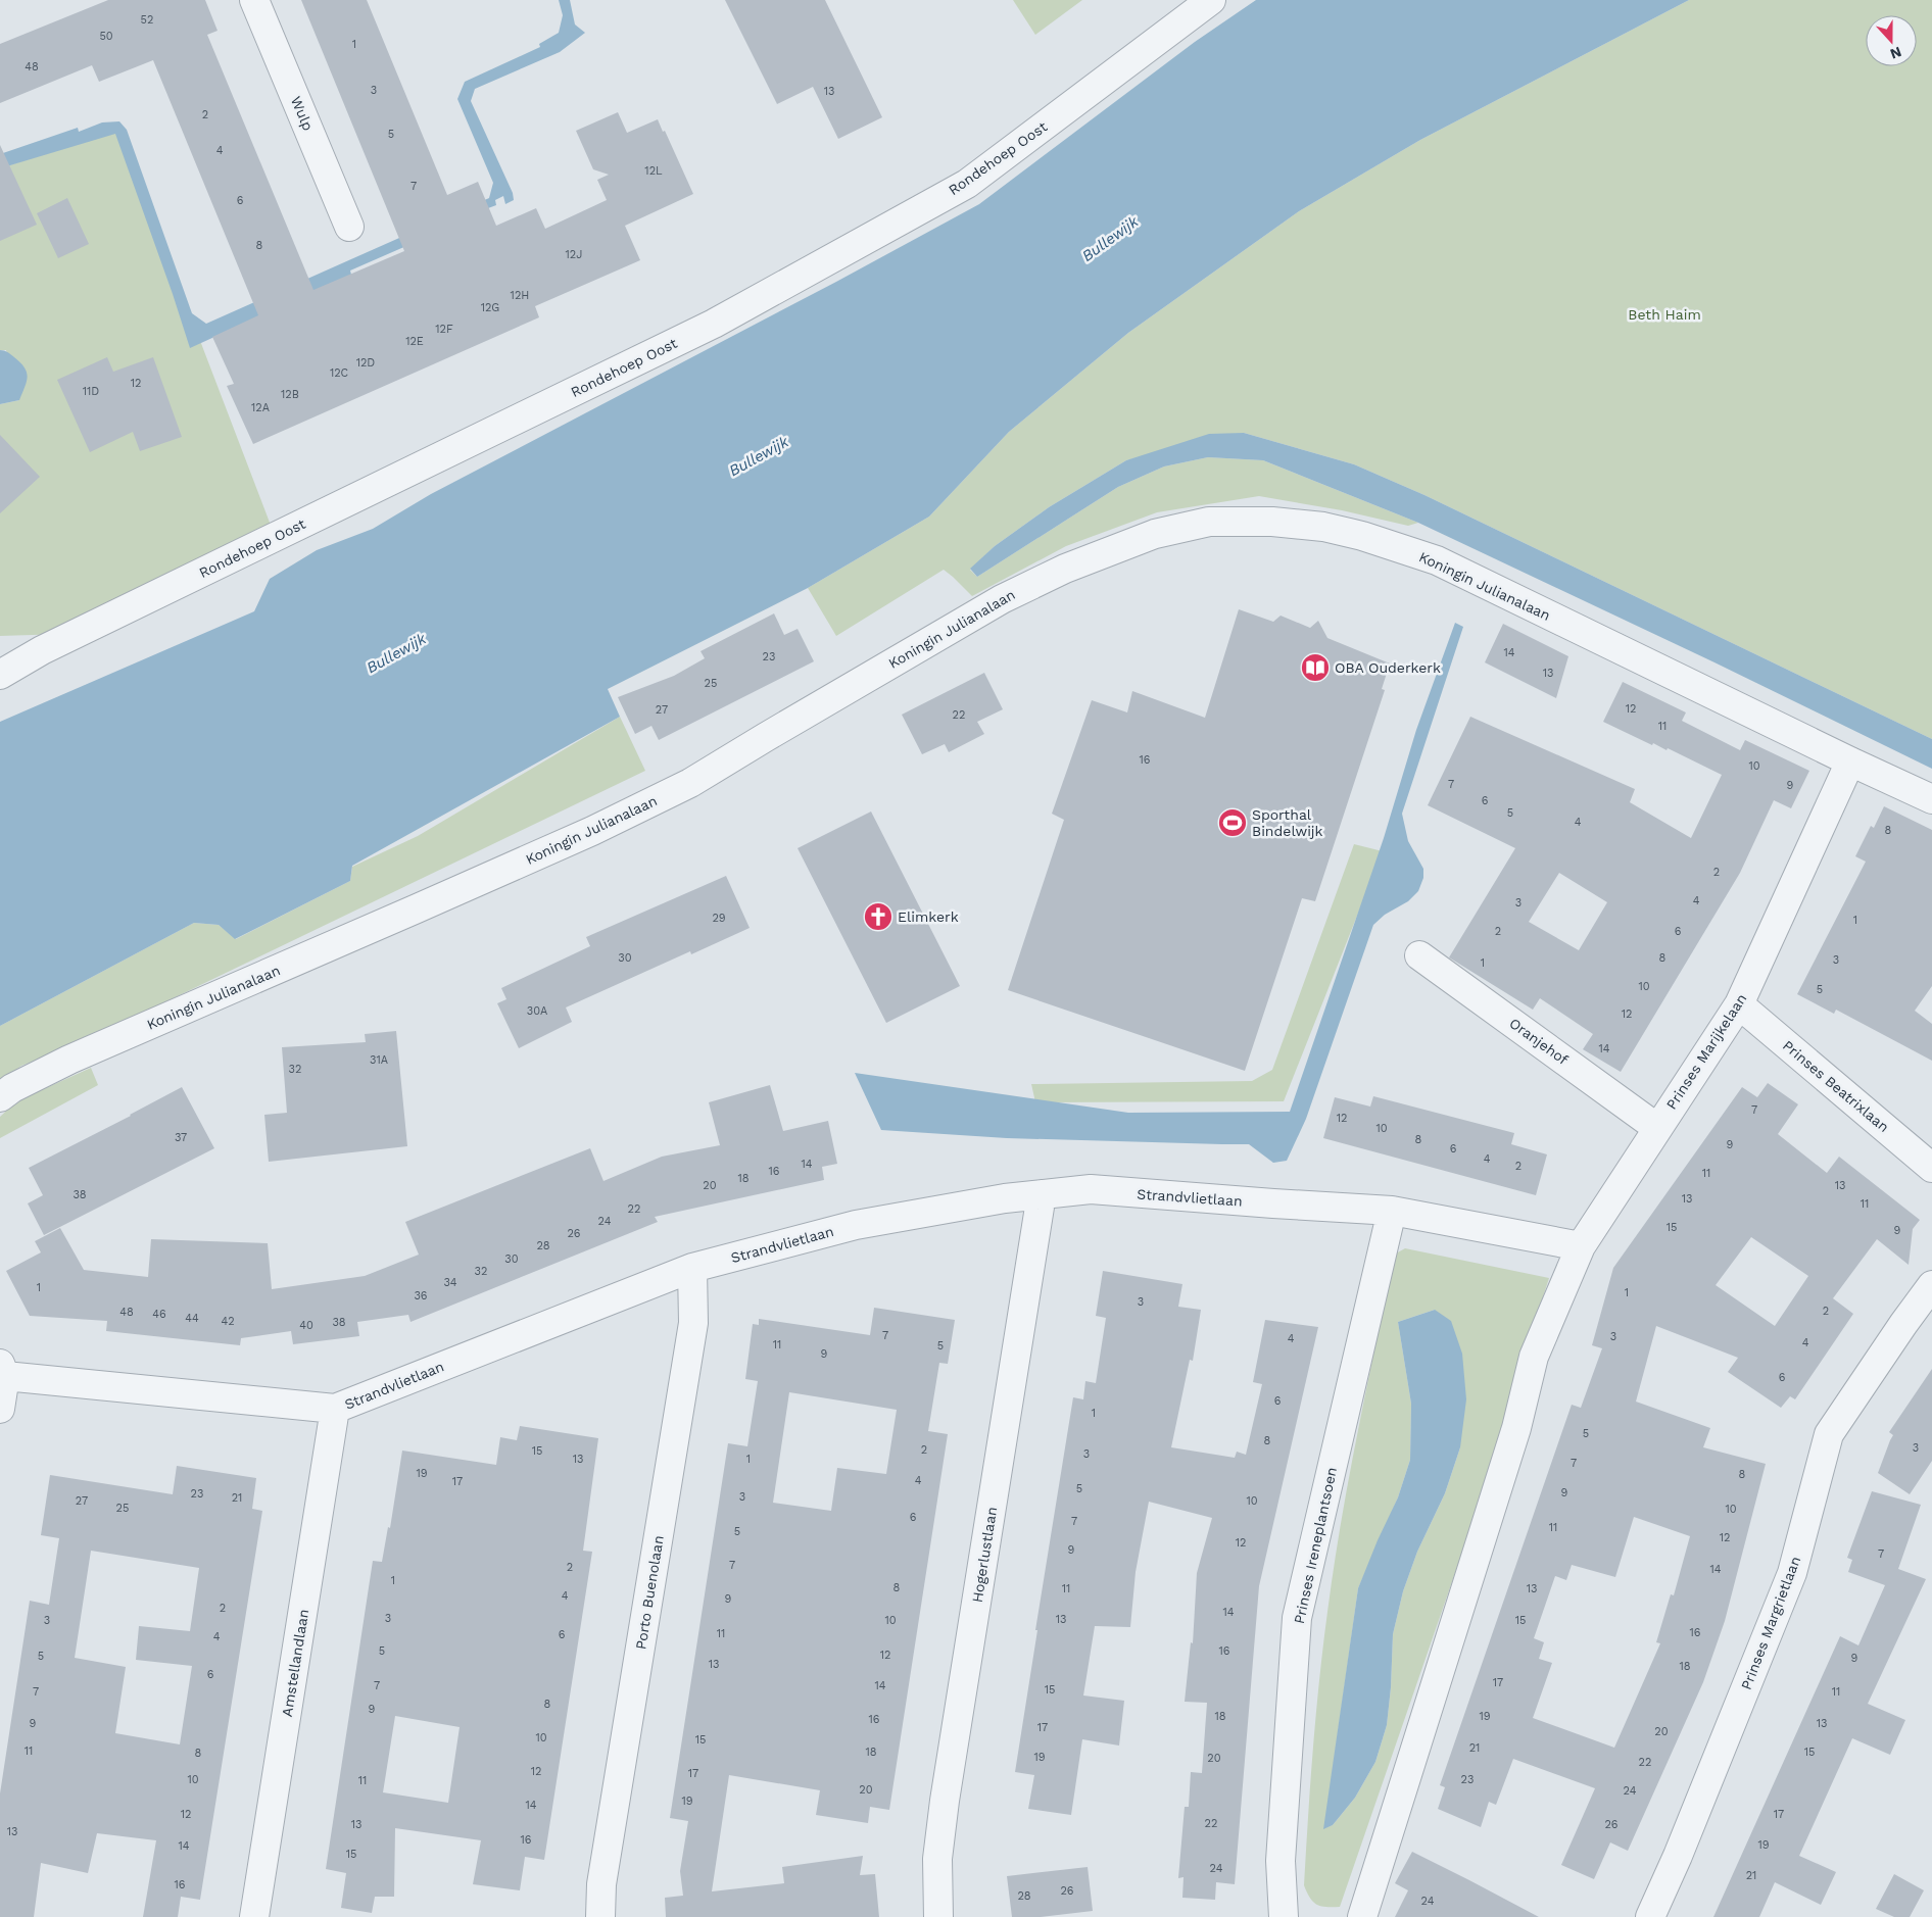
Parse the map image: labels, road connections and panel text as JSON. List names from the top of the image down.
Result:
{
  "streets": {
    "street": [
      "Wulp",
      "Rondehoep Oost",
      "Koningin Julianalaan",
      "Oranjehof",
      "Prinses Marijkelaan",
      "Prinses Beatrixlaan",
      "Strandvlietlaan",
      "Prinses Ireneplantsoen",
      "Hogerlustlaan",
      "Porto Buenolaan",
      "Prinses Margrietlaan",
      "Amstellandlaan"
    ]
  },
  "crossings": [
    ["Koningin Julianalaan", "Prinses Marijkelaan"],
    ["Oranjehof", "Prinses Marijkelaan"],
    ["Prinses Marijkelaan", "Prinses Beatrixlaan"],
    ["Prinses Marijkelaan", "Strandvlietlaan"],
    ["Strandvlietlaan", "Prinses Ireneplantsoen"],
    ["Strandvlietlaan", "Hogerlustlaan"],
    ["Strandvlietlaan", "Porto Buenolaan"],
    ["Strandvlietlaan", "Amstellandlaan"]
  ],
  "water": ["Bullewijk"],
  "parks": ["Beth Haim"],
  "places": {
    "library": ["OBA Ouderkerk"],
    "sports": ["Sporthal Bindelwijk"],
    "church": ["Elimkerk"]
  },
  "house_numbers": [
    "52",
    "50",
    "1",
    "48",
    "3",
    "13",
    "2",
    "5",
    "4",
    "12L",
    "7",
    "6",
    "8",
    "12J",
    "12H",
    "12G",
    "12F",
    "12E",
    "12D",
    "12C",
    "12",
    "11D",
    "12B",
    "12A",
    "14",
    "23",
    "13",
    "25",
    "12",
    "27",
    "22",
    "11",
    "16",
    "10",
    "7",
    "9",
    "6",
    "5",
    "4",
    "8",
    "2",
    "4",
    "3",
    "29",
    "1",
    "2",
    "6",
    "30",
    "8",
    "3",
    "1",
    "10",
    "5",
    "30A",
    "12",
    "14",
    "31A",
    "32",
    "7",
    "12",
    "10",
    "37",
    "8",
    "9",
    "6",
    "4",
    "14",
    "2",
    "16",
    "11",
    "18",
    "20",
    "13",
    "38",
    "13",
    "11",
    "22",
    "24",
    "15",
    "9",
    "26",
    "28",
    "30",
    "32",
    "34",
    "1",
    "1",
    "36",
    "3",
    "2",
    "48",
    "46",
    "44",
    "42",
    "38",
    "40",
    "7",
    "3",
    "4",
    "4",
    "11",
    "5",
    "9",
    "6",
    "6",
    "1",
    "5",
    "8",
    "3",
    "2",
    "15",
    "3",
    "13",
    "1",
    "7",
    "19",
    "8",
    "4",
    "17",
    "5",
    "9",
    "23",
    "3",
    "21",
    "27",
    "10",
    "25",
    "10",
    "6",
    "7",
    "11",
    "5",
    "12",
    "12",
    "9",
    "7",
    "7",
    "2",
    "14",
    "1",
    "8",
    "11",
    "13",
    "4",
    "9",
    "2",
    "14",
    "3",
    "13",
    "3",
    "10",
    "15",
    "16",
    "11",
    "6",
    "4",
    "5",
    "16",
    "12",
    "5",
    "9",
    "13",
    "18",
    "6",
    "17",
    "7",
    "14",
    "15",
    "7",
    "11",
    "8",
    "9",
    "18",
    "19",
    "16",
    "9",
    "13",
    "17",
    "20",
    "10",
    "15",
    "21",
    "11",
    "18",
    "15",
    "8",
    "19",
    "20",
    "22",
    "12",
    "17",
    "10",
    "23",
    "11",
    "20",
    "24",
    "19",
    "14",
    "12",
    "17",
    "22",
    "13",
    "26",
    "13",
    "16",
    "19",
    "14",
    "15",
    "24",
    "21",
    "16",
    "26",
    "28",
    "24"
  ],
  "north": "bottom"
}
